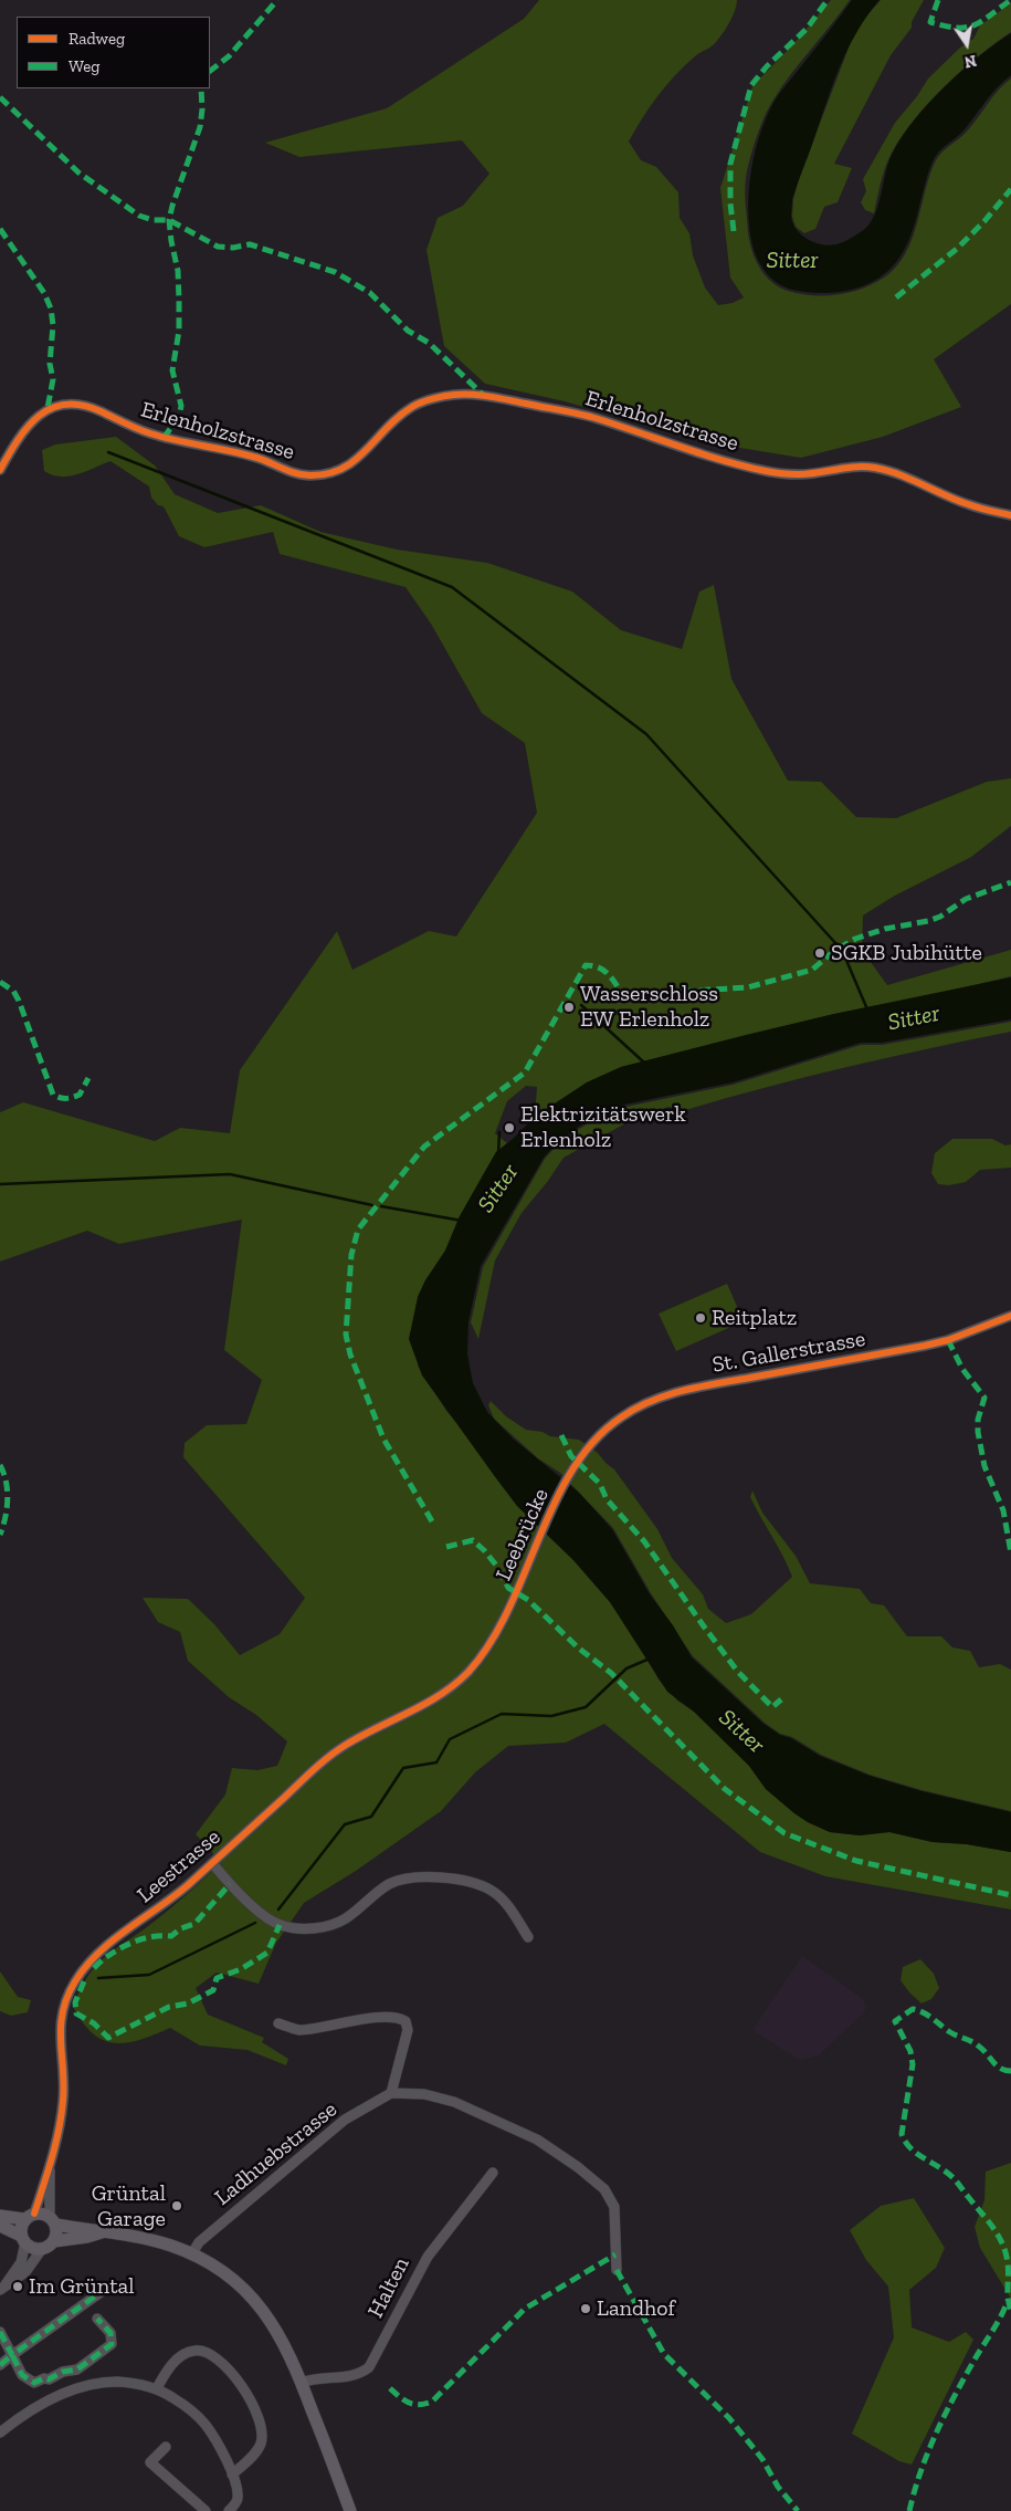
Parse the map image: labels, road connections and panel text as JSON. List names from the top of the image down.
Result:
{
  "streets": {
    "street": [
      "Erlenholzstrasse",
      "St. Gallerstrasse",
      "Leebrücke",
      "Leestrasse",
      "Ladhuebstrasse",
      "Halten"
    ]
  },
  "crossings": [
    ["St. Gallerstrasse", "Leebrücke"],
    ["Leebrücke", "Leestrasse"]
  ],
  "water": ["Sitter"],
  "places": [
    "SGKB Jubihütte",
    "Wasserschloss EW Erlenholz",
    "Elektrizitätswerk Erlenholz",
    "Reitplatz",
    "Grüntal Garage",
    "Im Grüntal",
    "Landhof"
  ],
  "legend": ["Radweg", "Weg"],
  "north": "bottom"
}
